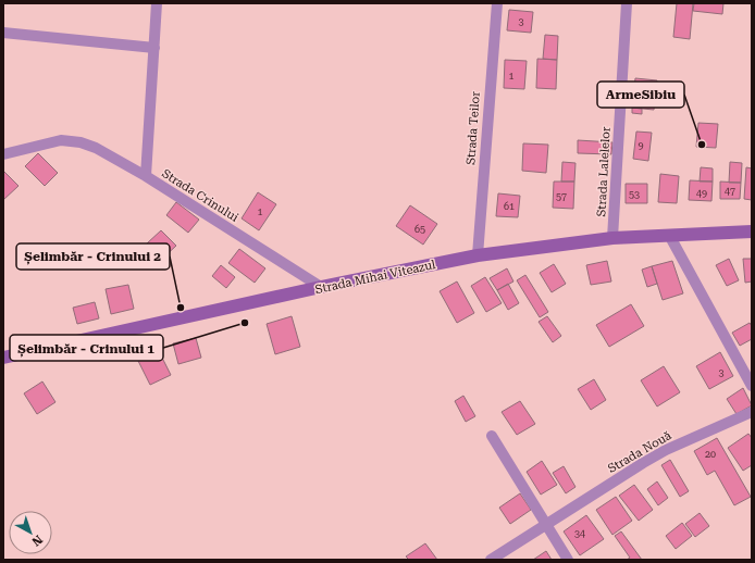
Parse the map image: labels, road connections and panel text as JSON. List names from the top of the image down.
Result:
{
  "streets": {
    "main road": ["Strada Mihai Viteazul"],
    "street": [
      "Strada Teilor",
      "Strada Lalelelor",
      "Strada Crinului",
      "Strada Nouă"
    ]
  },
  "crossings": [
    ["Strada Teilor", "Strada Mihai Viteazul"],
    ["Strada Lalelelor", "Strada Mihai Viteazul"],
    ["Strada Crinului", "Strada Mihai Viteazul"]
  ],
  "places": ["ArmeSibiu", "Șelimbăr - Crinului 2", "Șelimbăr - Crinului 1"],
  "house_numbers": [
    "3",
    "1",
    "9",
    "47",
    "49",
    "53",
    "57",
    "61",
    "1",
    "65",
    "3",
    "20",
    "34"
  ],
  "north": "bottom right"
}
